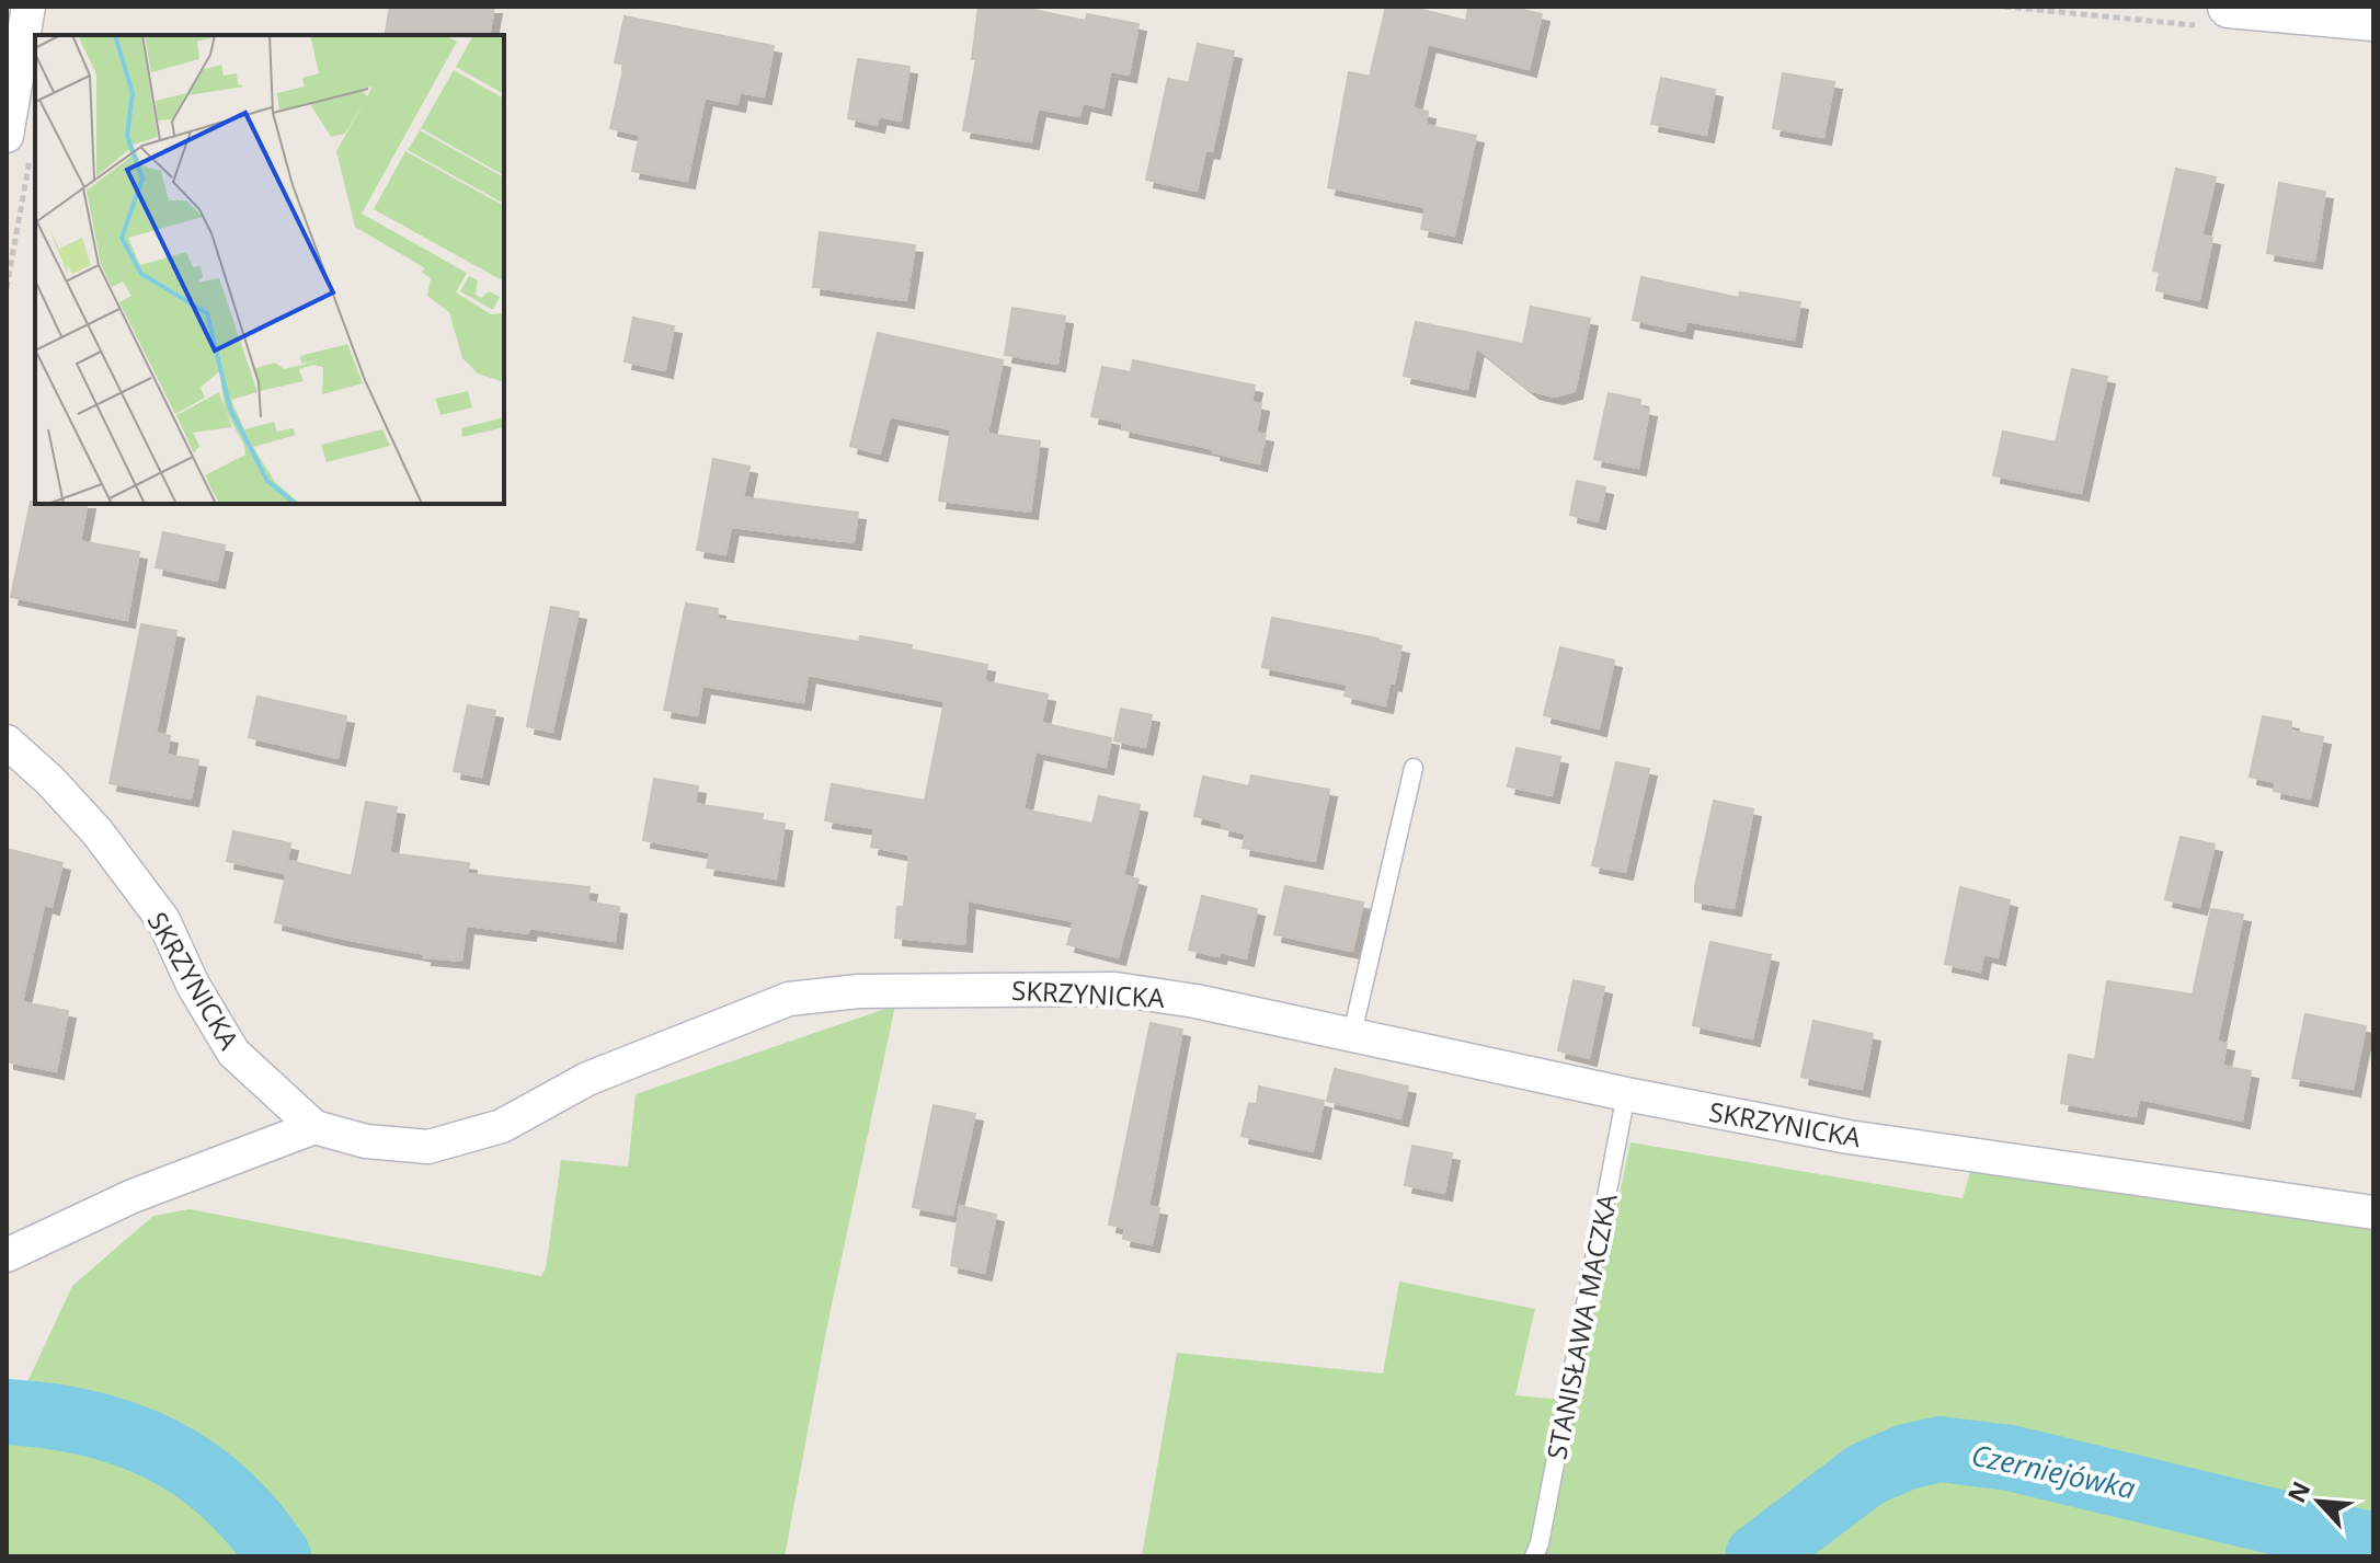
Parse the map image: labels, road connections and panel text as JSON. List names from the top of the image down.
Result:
{
  "streets": {
    "street": ["SKRZYNICKA"],
    "lane": ["STANISŁAWA MACZKA"]
  },
  "crossings": [
    ["SKRZYNICKA", "STANISŁAWA MACZKA"]
  ],
  "water": ["Czerniejówka"],
  "north": "top left"
}
